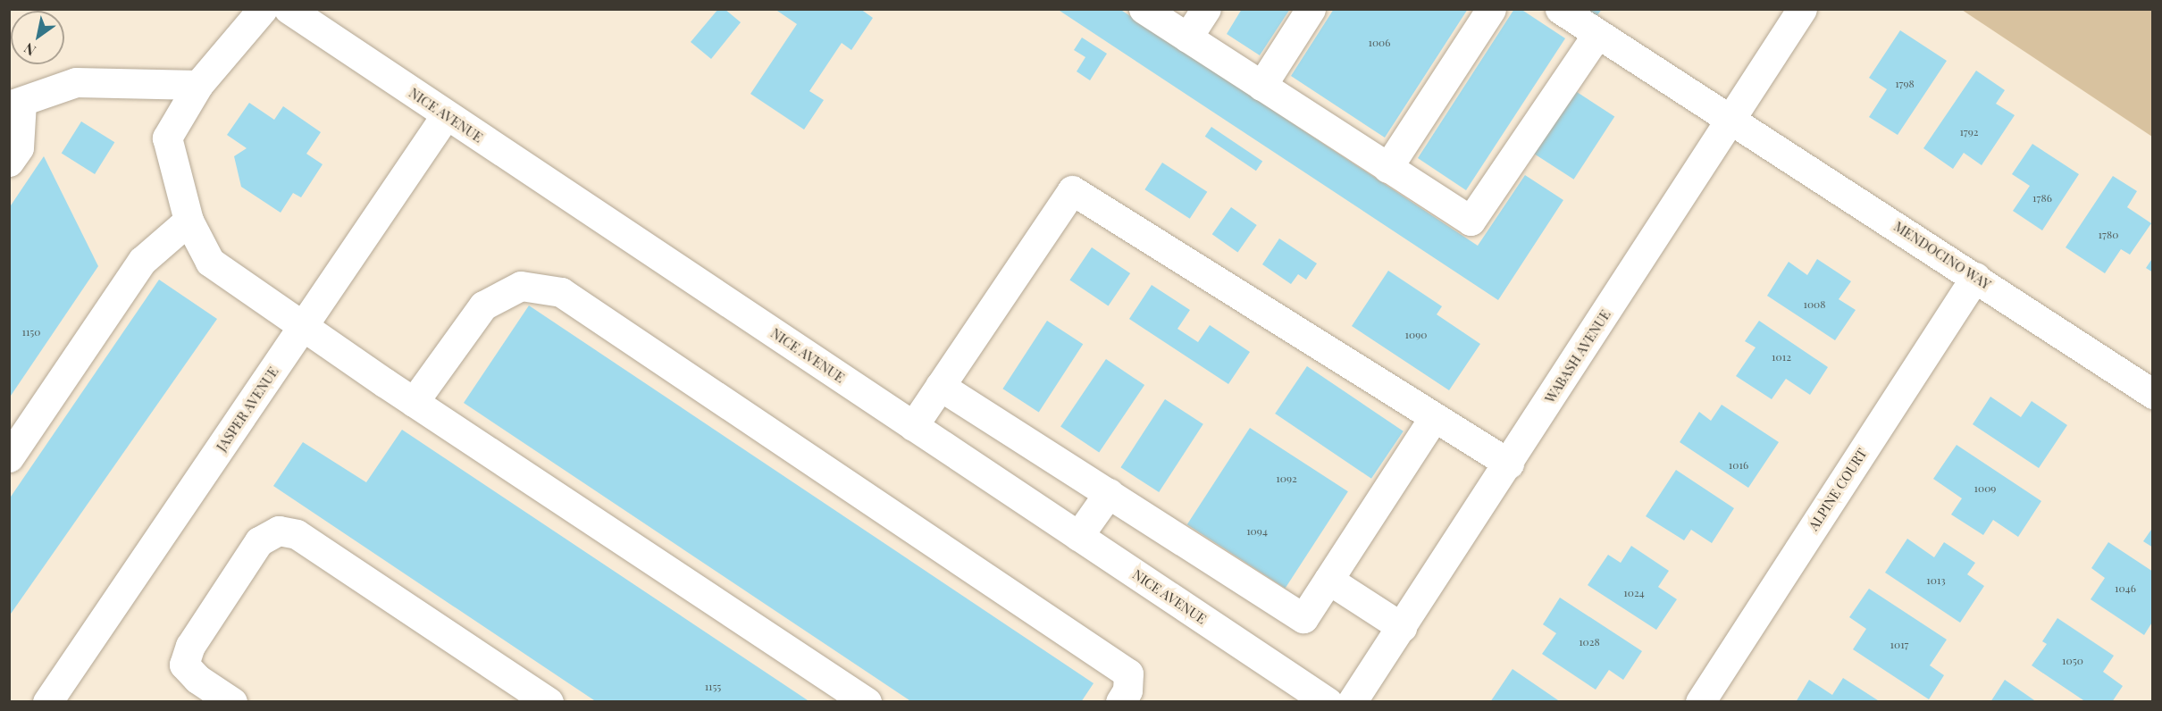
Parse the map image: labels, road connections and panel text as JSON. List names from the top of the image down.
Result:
{
  "streets": {
    "street": [
      "NICE AVENUE",
      "MENDOCINO WAY",
      "WABASH AVENUE",
      "JASPER AVENUE",
      "ALPINE COURT"
    ]
  },
  "crossings": [
    ["NICE AVENUE", "JASPER AVENUE"],
    ["MENDOCINO WAY", "WABASH AVENUE"],
    ["MENDOCINO WAY", "ALPINE COURT"]
  ],
  "house_numbers": [
    "1006",
    "1798",
    "1792",
    "1786",
    "1780",
    "1008",
    "1150",
    "1090",
    "1012",
    "1016",
    "1092",
    "1009",
    "1094",
    "1013",
    "1046",
    "1024",
    "1028",
    "1017",
    "1050",
    "1155"
  ],
  "north": "bottom left"
}
